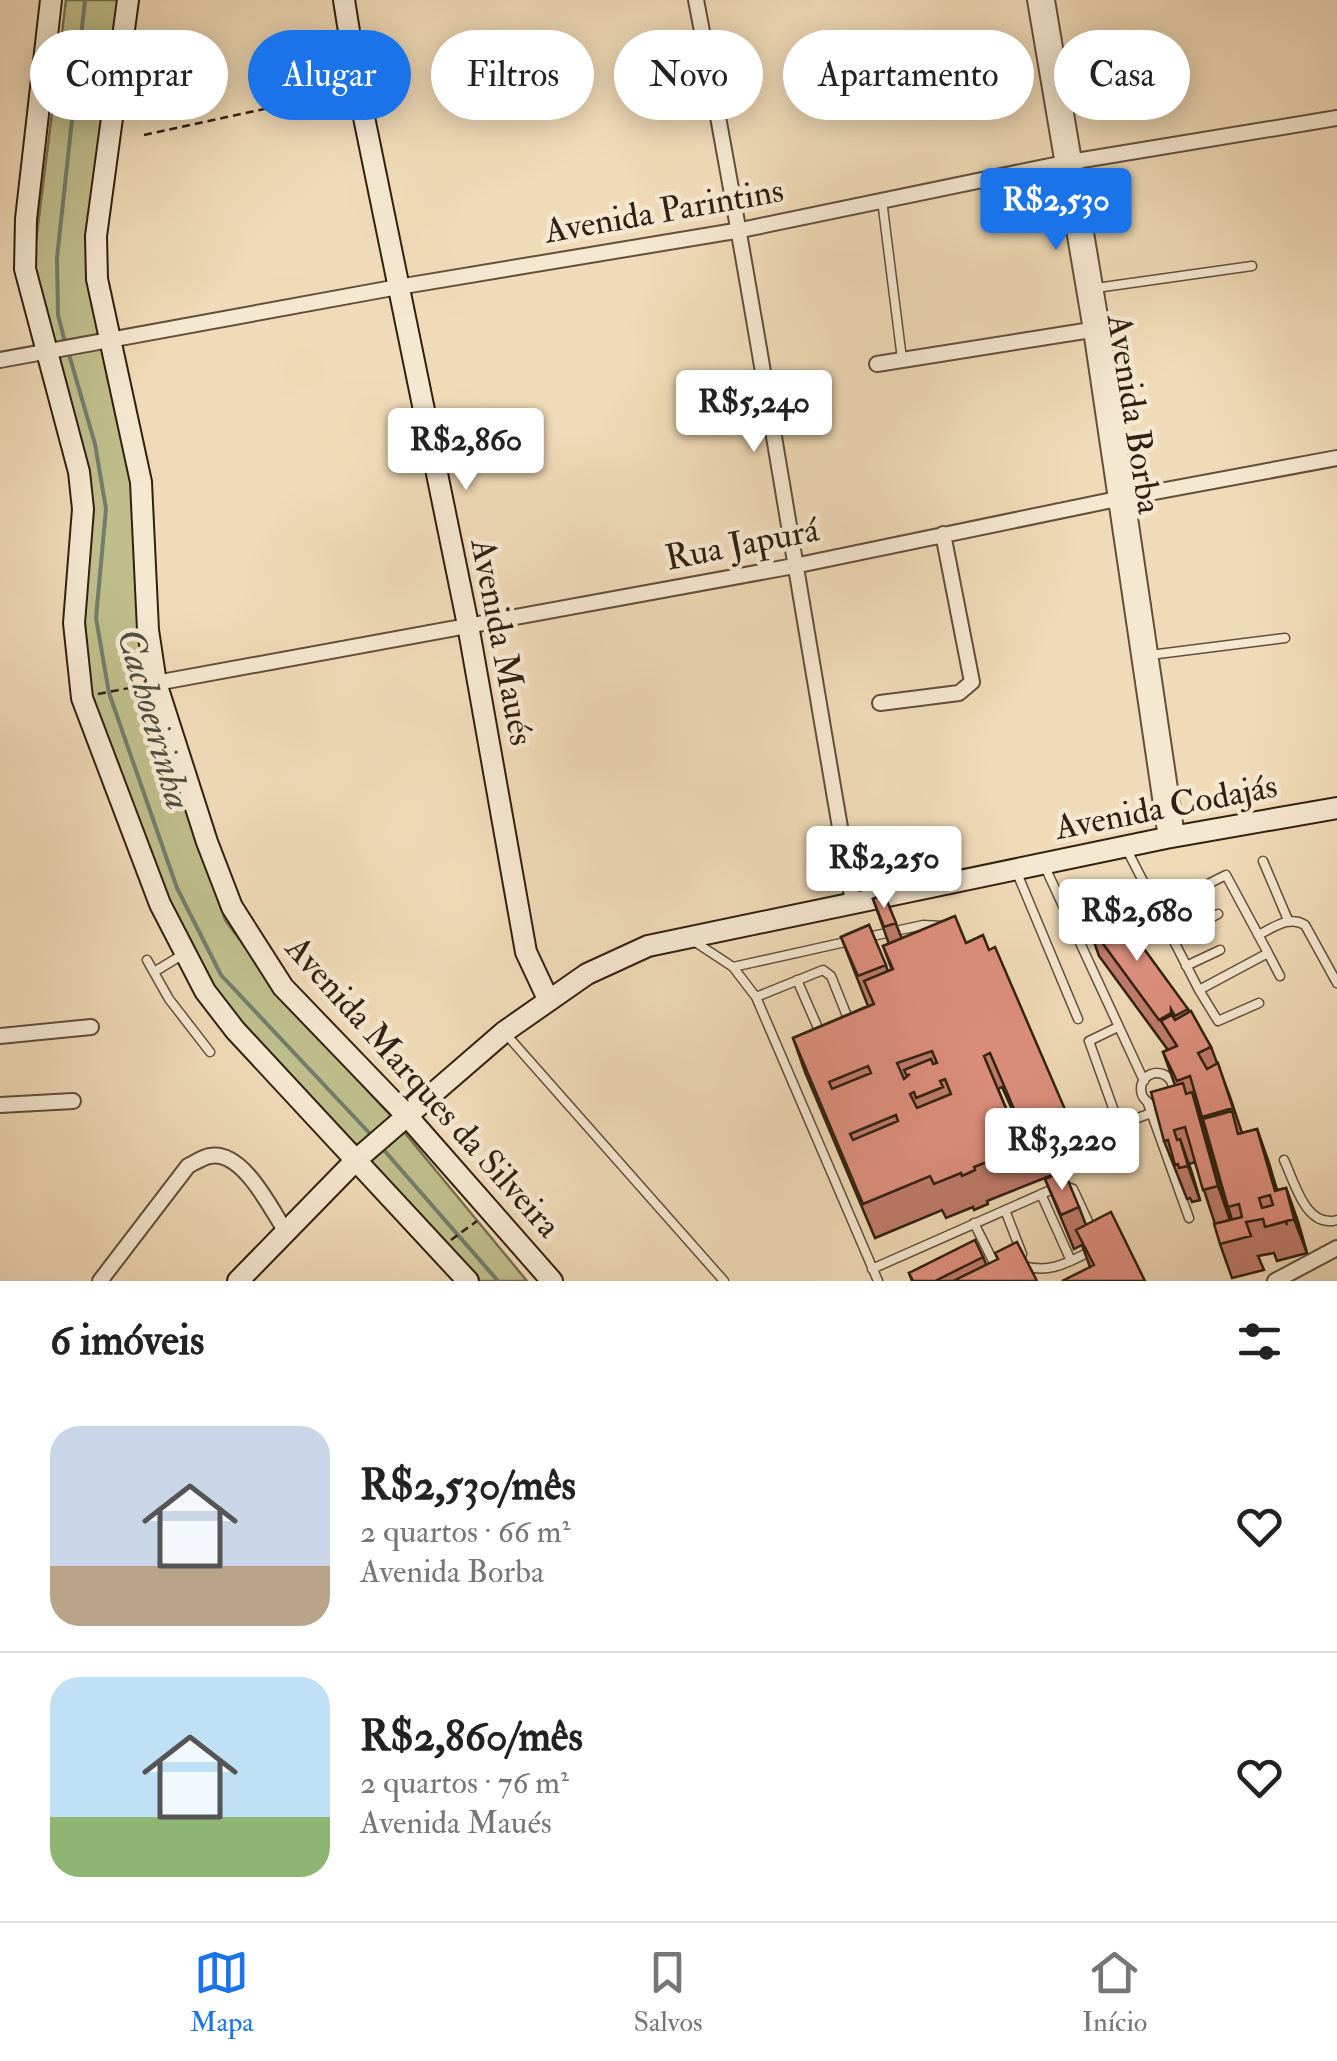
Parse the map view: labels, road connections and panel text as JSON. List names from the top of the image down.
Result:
{
  "streets": {
    "street": [
      "Avenida Parintins",
      "Avenida Borba",
      "Rua Japurá",
      "Avenida Maués",
      "Avenida Codajás",
      "Avenida Marques da Silveira"
    ]
  },
  "crossings": [
    ["Avenida Parintins", "Avenida Borba"],
    ["Avenida Parintins", "Avenida Maués"],
    ["Avenida Parintins", "Avenida Marques da Silveira"],
    ["Avenida Borba", "Rua Japurá"],
    ["Avenida Borba", "Avenida Codajás"],
    ["Rua Japurá", "Avenida Maués"],
    ["Rua Japurá", "Avenida Marques da Silveira"],
    ["Avenida Maués", "Avenida Codajás"],
    ["Avenida Codajás", "Avenida Marques da Silveira"]
  ],
  "water": ["Cachoeirinha"],
  "page": {
    "chip": [
      "Comprar",
      "Alugar",
      "Filtros",
      "Novo",
      "Apartamento",
      "Casa"
    ],
    "price": [
      "R$2,530",
      "R$5,240",
      "R$2,860",
      "R$2,250",
      "R$2,680",
      "R$3,220"
    ],
    "heading": "6 imóveis",
    "list": [
      {
        "name": "R$2,530/mês",
        "note": "2 quartos · 66 m² · Avenida Borba"
      },
      {
        "name": "R$2,860/mês",
        "note": "2 quartos · 76 m² · Avenida Maués"
      }
    ],
    "tabs": ["Mapa", "Salvos", "Início"]
  }
}
